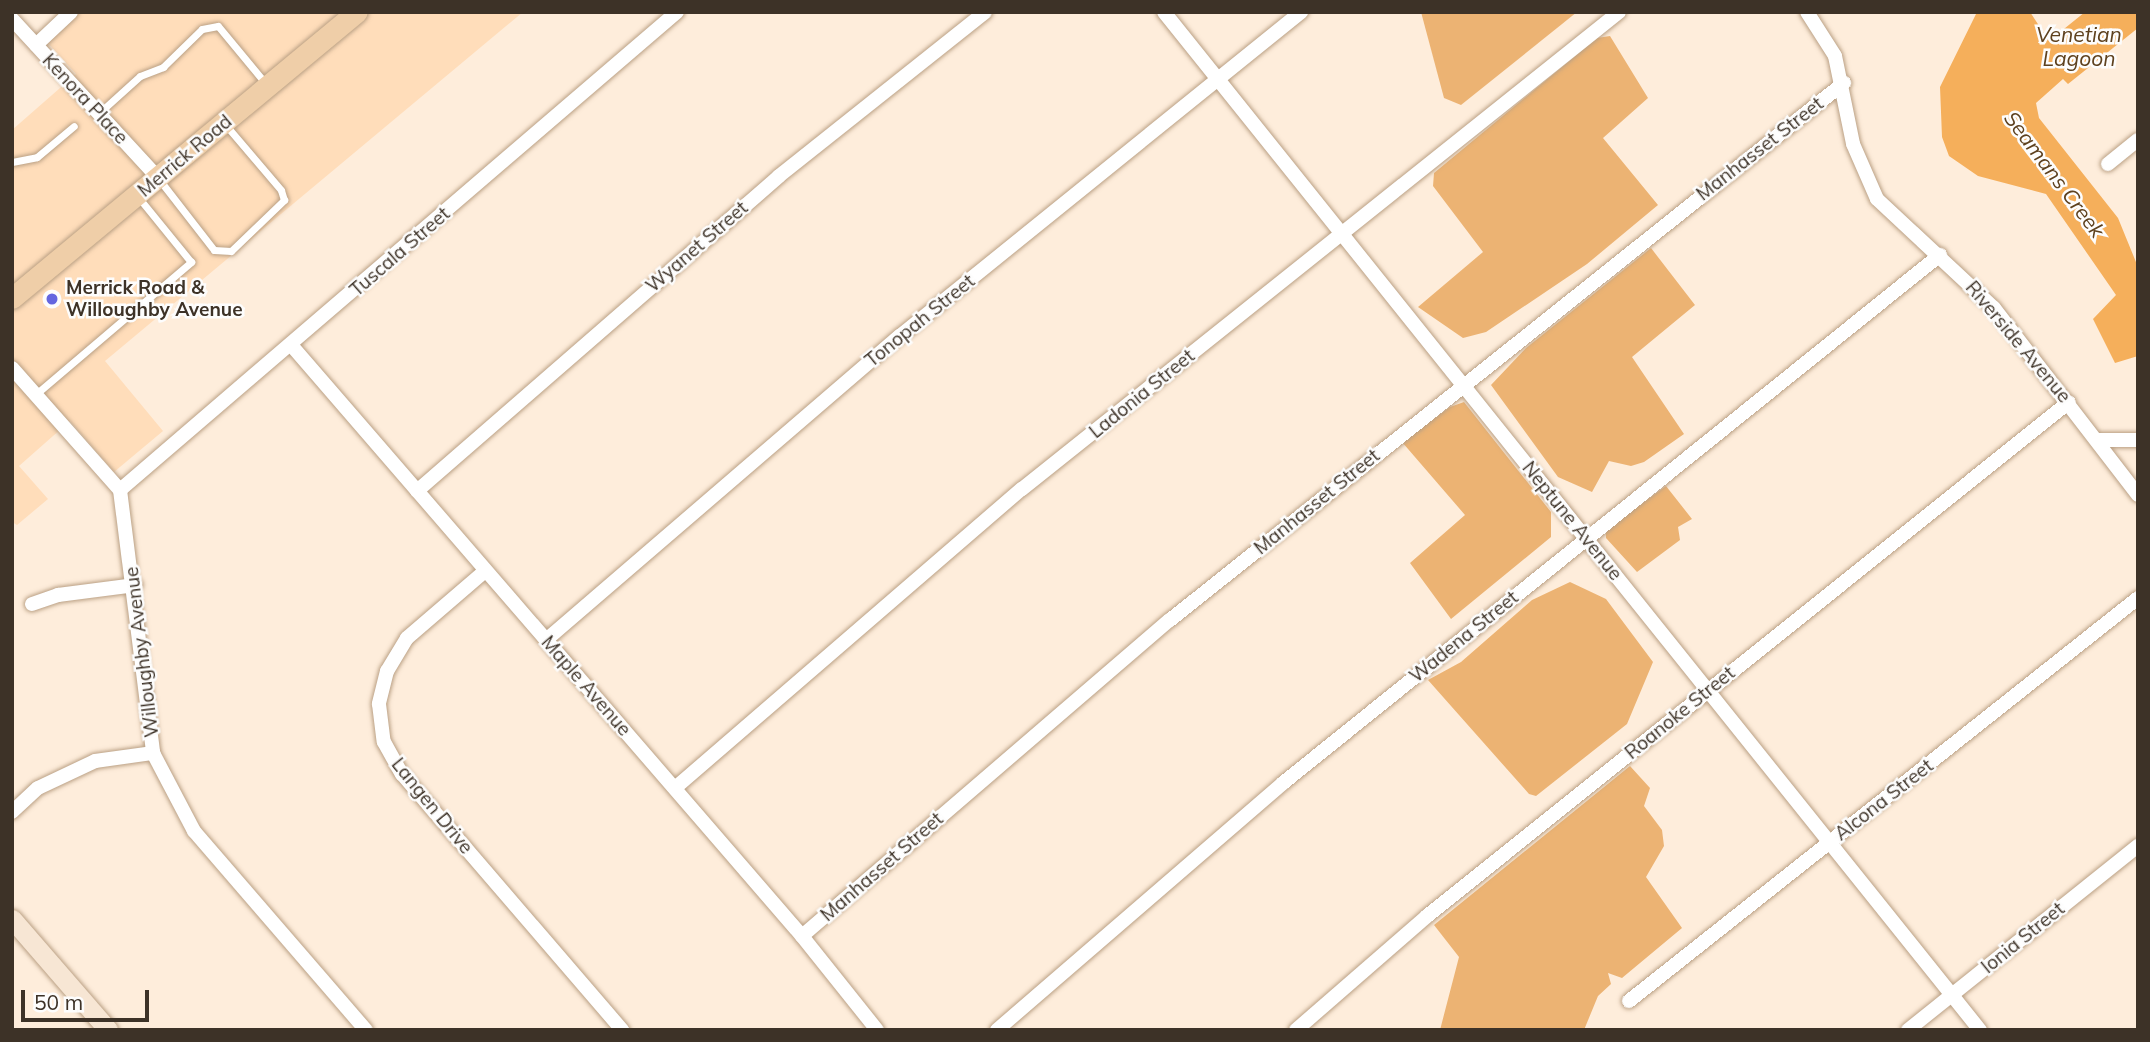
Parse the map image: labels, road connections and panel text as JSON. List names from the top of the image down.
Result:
{
  "streets": {
    "main road": ["Merrick Road"],
    "street": [
      "Kenora Place",
      "Manhasset Street",
      "Wyanet Street",
      "Tuscala Street",
      "Tonopah Street",
      "Riverside Avenue",
      "Ladonia Street",
      "Neptune Avenue",
      "Wadena Street",
      "Willoughby Avenue",
      "Maple Avenue",
      "Roanoke Street",
      "Alcona Street",
      "Langen Drive",
      "Ionia Street"
    ]
  },
  "crossings": [
    ["Kenora Place", "Merrick Road"],
    ["Manhasset Street", "Riverside Avenue"],
    ["Manhasset Street", "Neptune Avenue"],
    ["Manhasset Street", "Maple Avenue"],
    ["Wyanet Street", "Maple Avenue"],
    ["Tuscala Street", "Willoughby Avenue"],
    ["Tuscala Street", "Maple Avenue"],
    ["Tonopah Street", "Neptune Avenue"],
    ["Tonopah Street", "Maple Avenue"],
    ["Riverside Avenue", "Wadena Street"],
    ["Riverside Avenue", "Roanoke Street"],
    ["Ladonia Street", "Neptune Avenue"],
    ["Ladonia Street", "Maple Avenue"],
    ["Neptune Avenue", "Wadena Street"],
    ["Neptune Avenue", "Roanoke Street"],
    ["Neptune Avenue", "Alcona Street"],
    ["Neptune Avenue", "Ionia Street"],
    ["Maple Avenue", "Langen Drive"]
  ],
  "water": ["Venetian Lagoon", "Seamans Creek"],
  "places": ["Merrick Road & Willoughby Avenue"],
  "scale_bar": "50 m"
}
